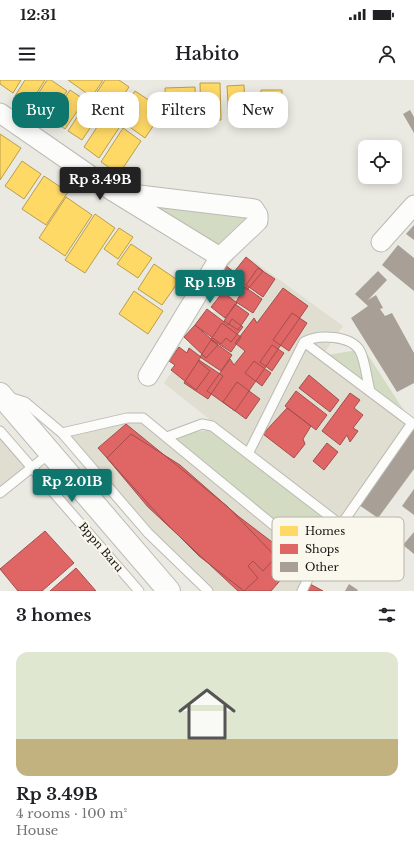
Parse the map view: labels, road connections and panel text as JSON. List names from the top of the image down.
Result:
{
  "streets": {
    "lane": ["Bppn Baru"]
  },
  "legend": ["Homes", "Shops", "Other"],
  "page": {
    "status": "12:31",
    "header": "Habito",
    "chip": [
      "Buy",
      "Rent",
      "Filters",
      "New"
    ],
    "price": ["Rp 3.49B", "Rp 1.9B", "Rp 2.01B"],
    "heading": "3 homes",
    "list": [
      {
        "name": "Rp 3.49B",
        "note": "4 rooms · 100 m² · House"
      }
    ]
  }
}
